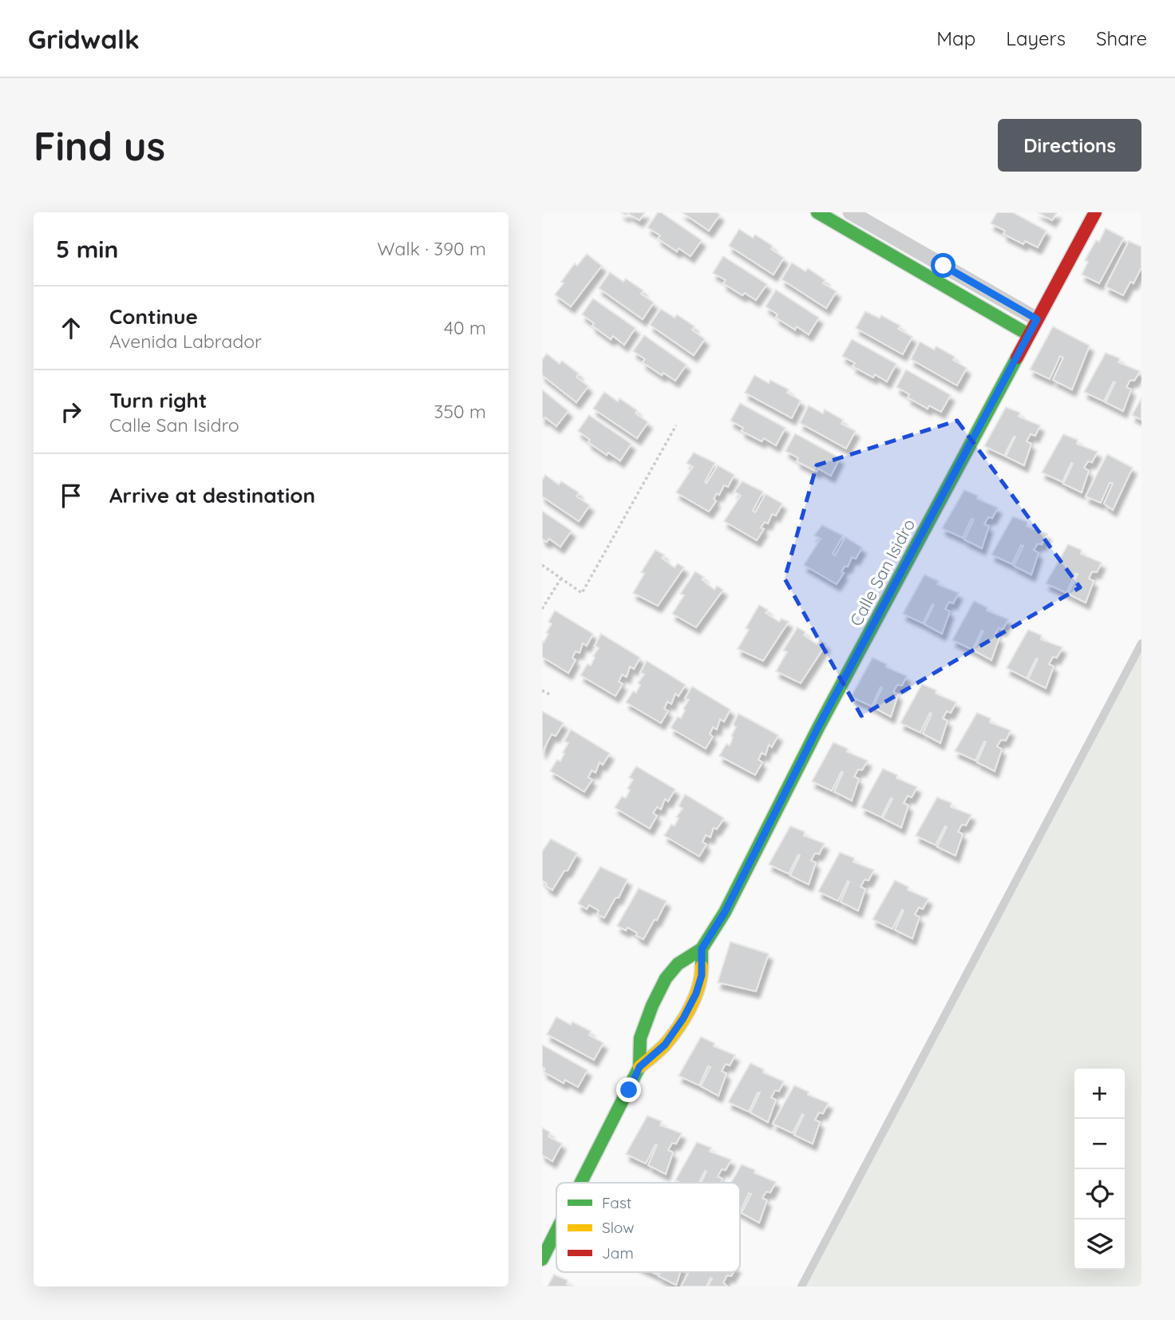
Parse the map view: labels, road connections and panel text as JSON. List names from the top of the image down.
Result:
{
  "streets": {
    "street": ["Calle San Isidro"]
  },
  "legend": ["Fast", "Slow", "Jam"],
  "page": {
    "header": "Gridwalk",
    "nav": ["Map", "Layers", "Share"],
    "buttons": "Directions",
    "title": "Find us",
    "heading": ["5 min", "Walk · 390 m"],
    "list": [
      ["Continue", "Avenida Labrador", "40 m"],
      ["Turn right", "Calle San Isidro", "350 m"],
      "Arrive at destination"
    ],
    "map_buttons": ["+", "−"]
  }
}
